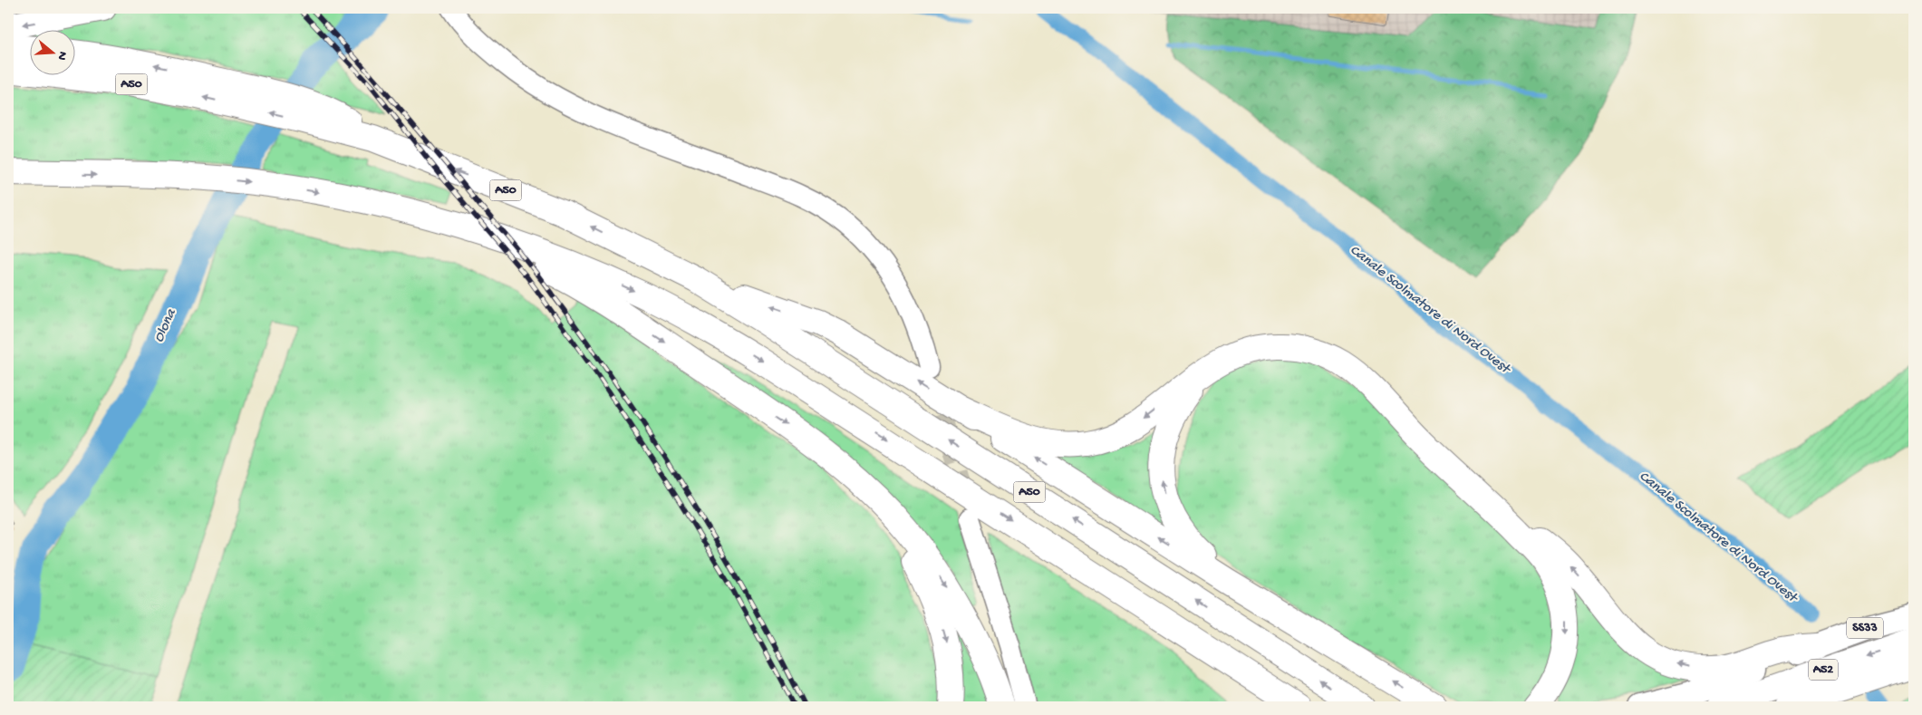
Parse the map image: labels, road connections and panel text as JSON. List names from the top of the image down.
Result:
{
  "streets": {
    "highway": ["A50", "SS33", "A52"]
  },
  "water": ["Canale Scolmatore di Nord Ovest", "Olona"],
  "north": "right"
}
